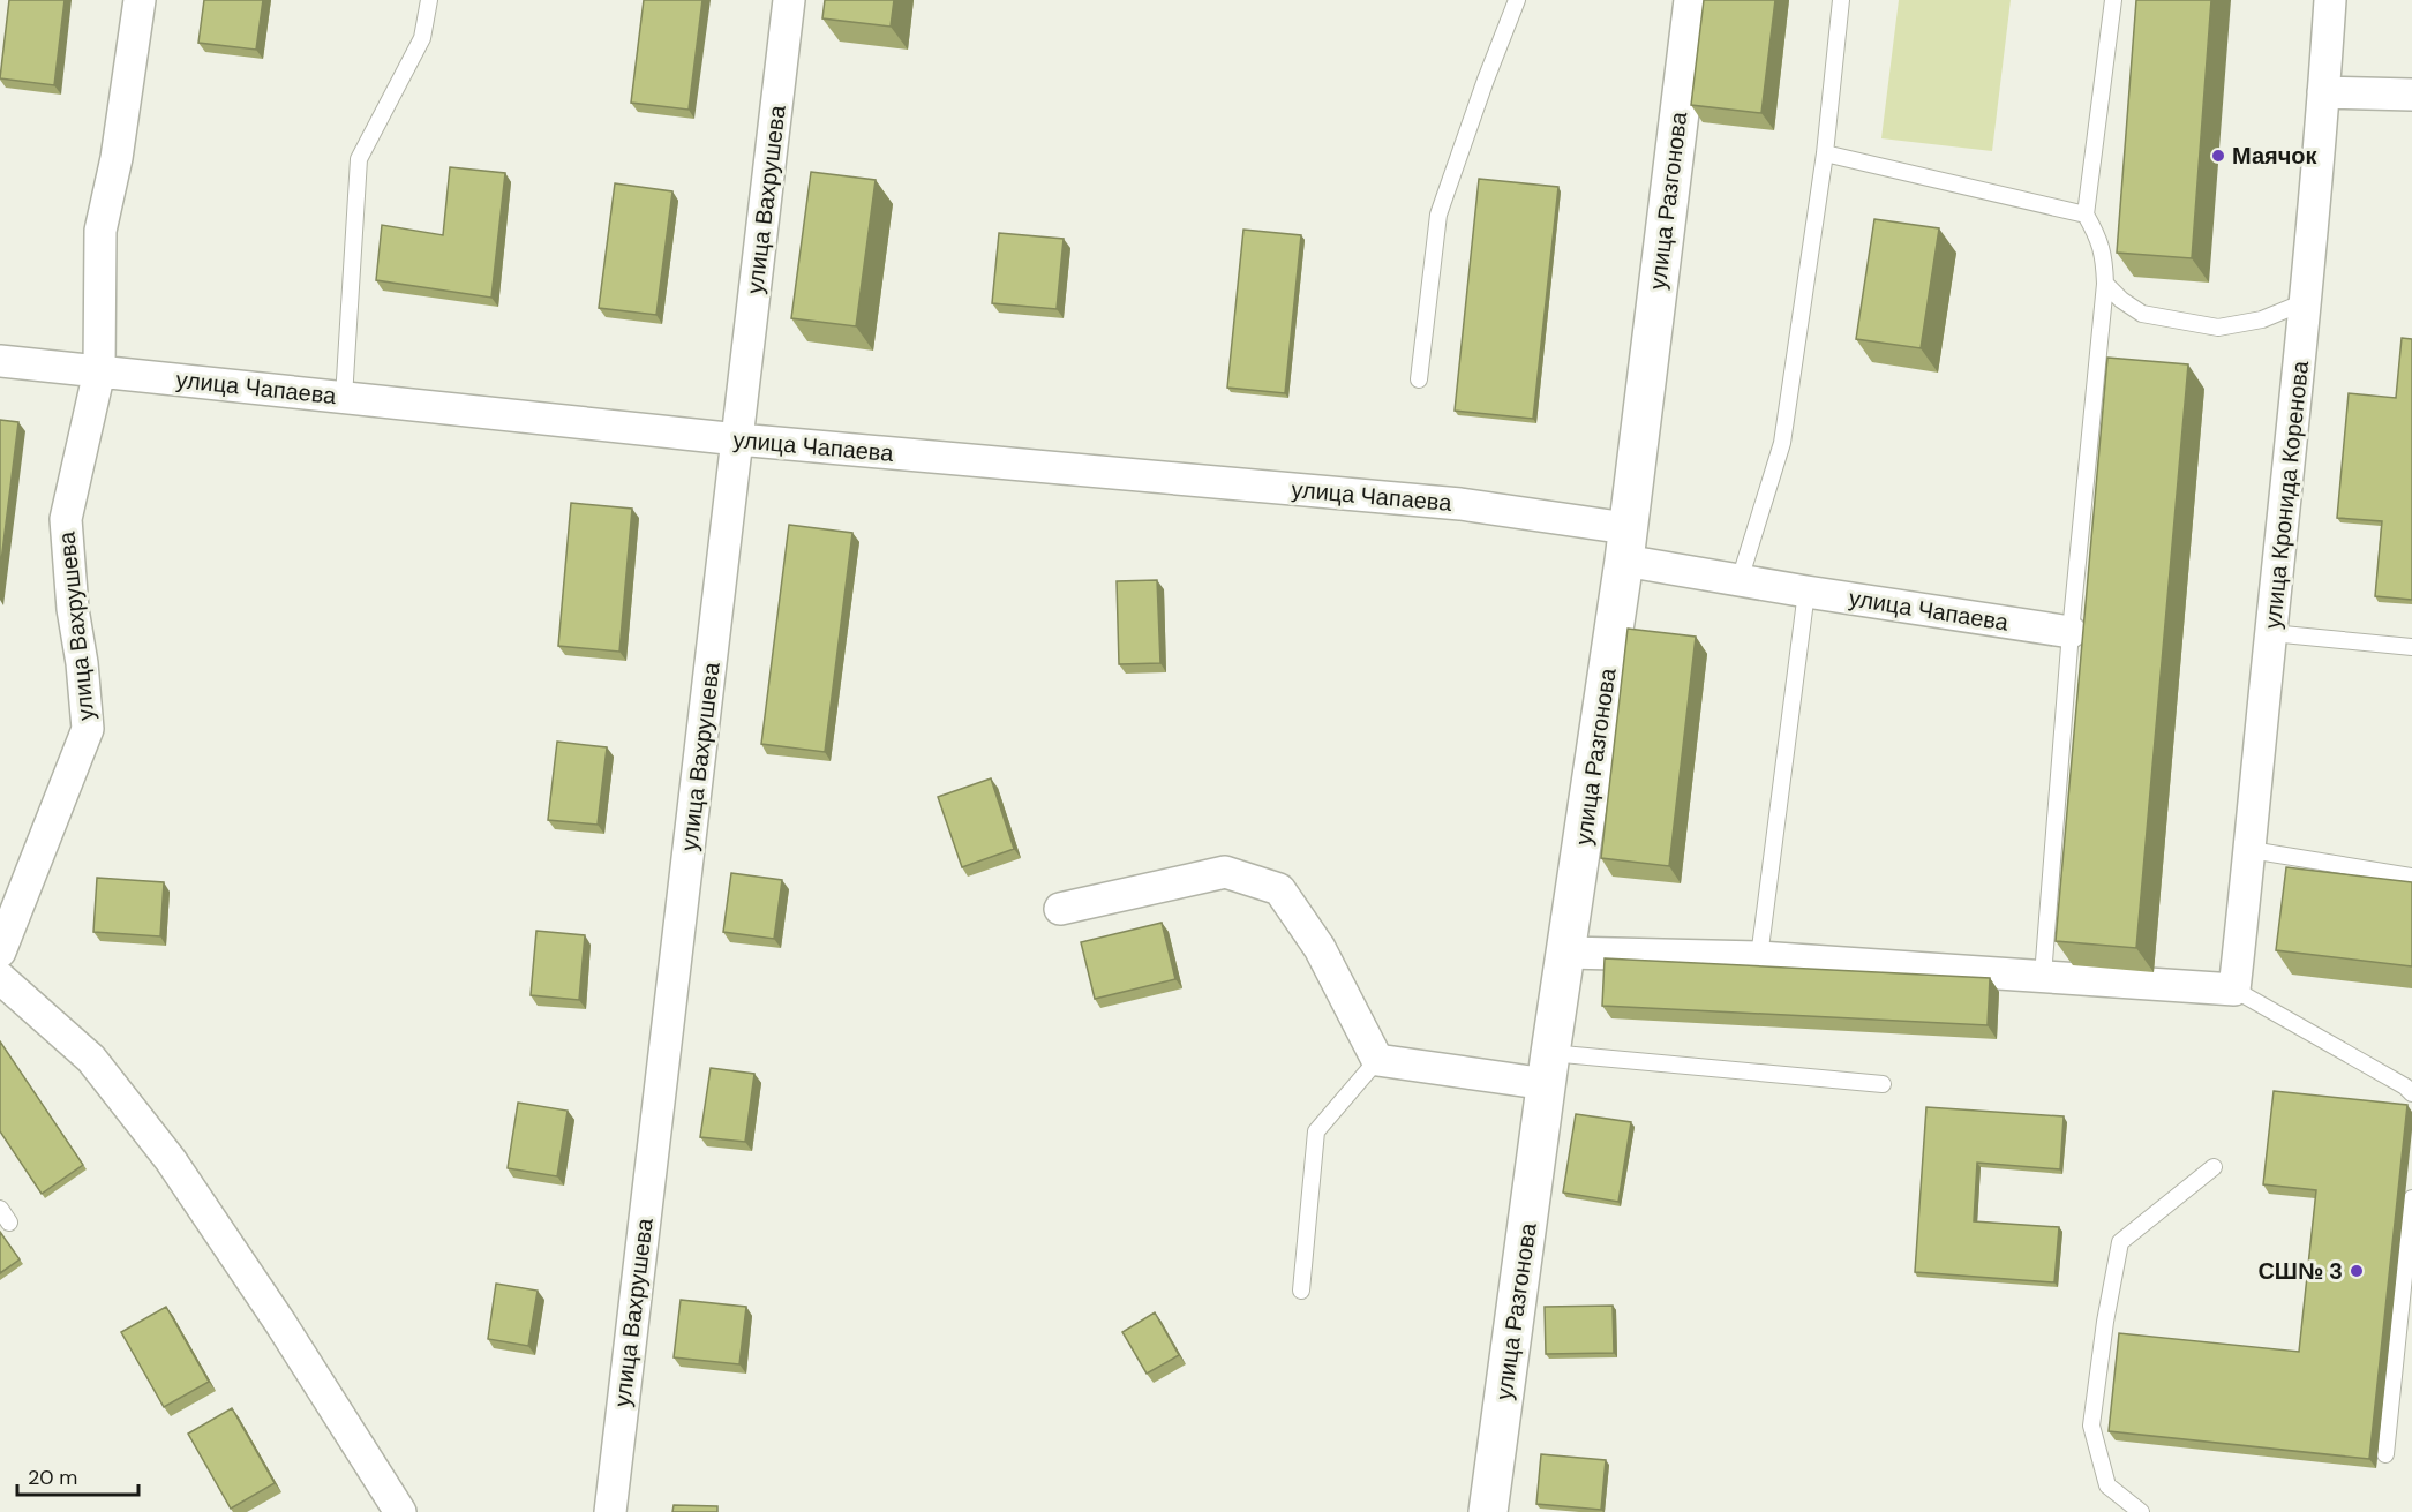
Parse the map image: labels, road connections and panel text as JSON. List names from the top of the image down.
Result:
{
  "streets": {
    "street": [
      "улица Вахрушева",
      "улица Разгонова",
      "улица Чапаева",
      "улица Кронида Коренова"
    ]
  },
  "crossings": [
    ["улица Вахрушева", "улица Чапаева"],
    ["улица Разгонова", "улица Чапаева"]
  ],
  "places": ["Маячок", "СШ№ 3"],
  "scale_bar": "20 m"
}
